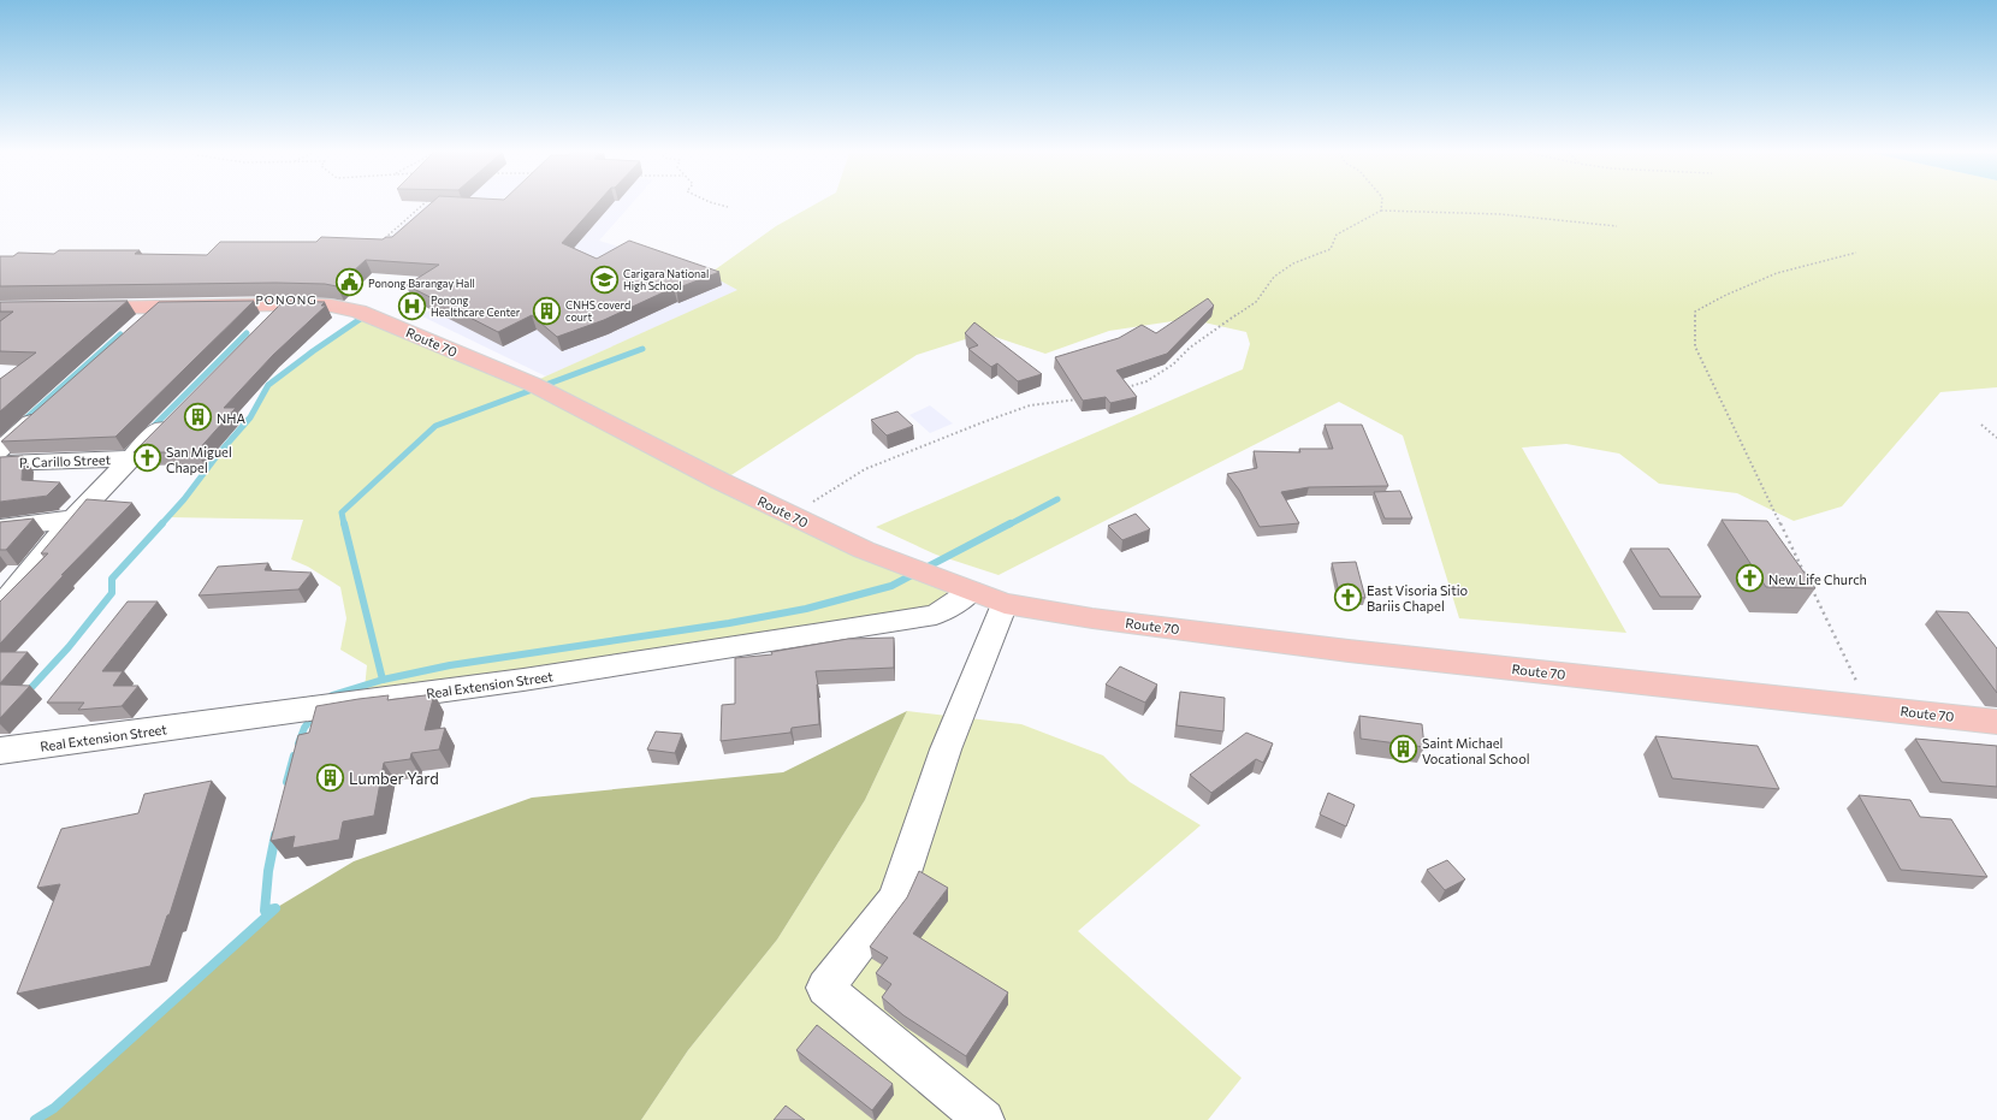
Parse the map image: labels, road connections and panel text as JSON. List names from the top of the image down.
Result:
{
  "streets": {
    "highway": ["Route 70"],
    "street": ["P. Carillo Street", "Real Extension Street"]
  },
  "crossings": [
    ["Route 70", "Real Extension Street"]
  ],
  "districts": ["PONONG"],
  "places": {
    "school or university": ["Carigara National High School"],
    "public building": ["Ponong Barangay Hall"],
    "hospital": ["Ponong Healthcare Center"],
    "building": [
      "CNHS coverd court",
      "NHA",
      "Saint Michael Vocational School",
      "Lumber Yard"
    ],
    "church": ["San Miguel Chapel", "New Life Church", "East Visoria Sitio Bariis Chapel"]
  }
}
